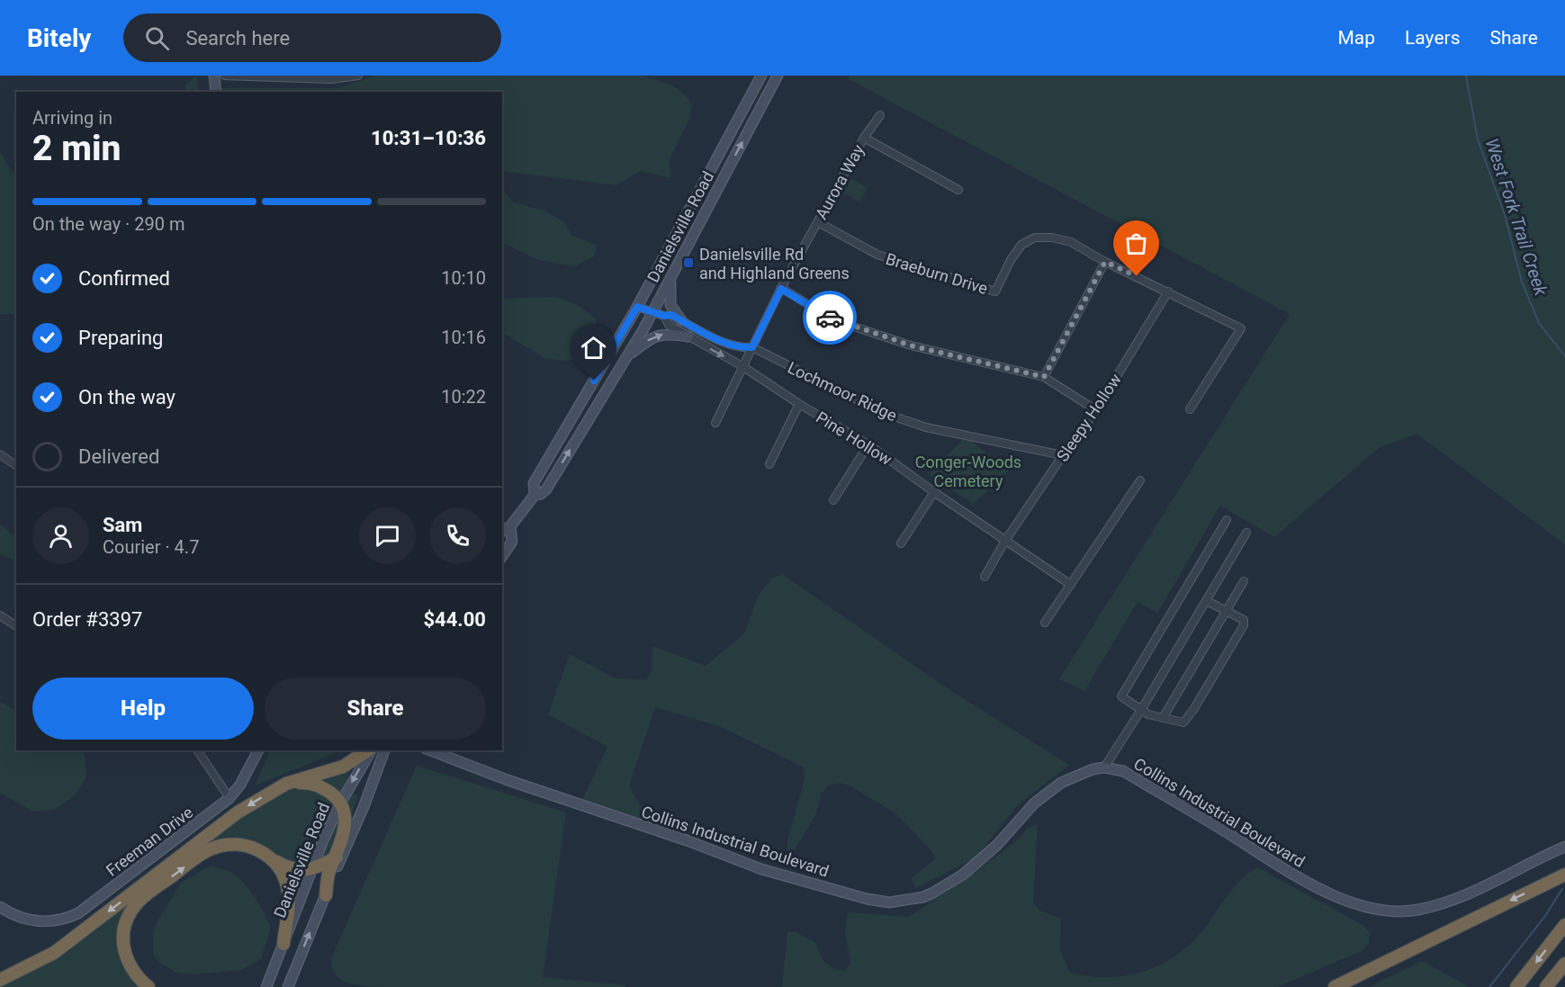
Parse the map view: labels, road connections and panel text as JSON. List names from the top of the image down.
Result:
{
  "streets": {
    "main road": ["Danielsville Road", "Collins Industrial Boulevard", "Freeman Drive"],
    "street": [
      "Aurora Way",
      "Braeburn Drive",
      "Lochmoor Ridge",
      "Sleepy Hollow",
      "Pine Hollow"
    ]
  },
  "crossings": [
    ["Aurora Way", "Braeburn Drive"],
    ["Aurora Way", "Lochmoor Ridge"],
    ["Aurora Way", "Pine Hollow"],
    ["Braeburn Drive", "Sleepy Hollow"],
    ["Lochmoor Ridge", "Sleepy Hollow"],
    ["Sleepy Hollow", "Pine Hollow"]
  ],
  "water": ["West Fork Trail Creek"],
  "parks": ["Conger-Woods Cemetery"],
  "places": {
    "transit": ["Danielsville Rd and Highland Greens"]
  },
  "page": {
    "header": "Bitely",
    "search": "Search here",
    "nav": ["Map", "Layers", "Share"],
    "heading": ["2 min", "Arriving in", "10:31–10:36"],
    "panel": [
      "Sam",
      "Courier · 4.7",
      "Order #3397",
      "$44.00"
    ],
    "bar": "On the way · 290 m",
    "list": [
      ["Confirmed", "10:10"],
      ["Preparing", "10:16"],
      ["On the way", "10:22"],
      "Delivered"
    ],
    "buttons": ["Help", "Share"]
  }
}
